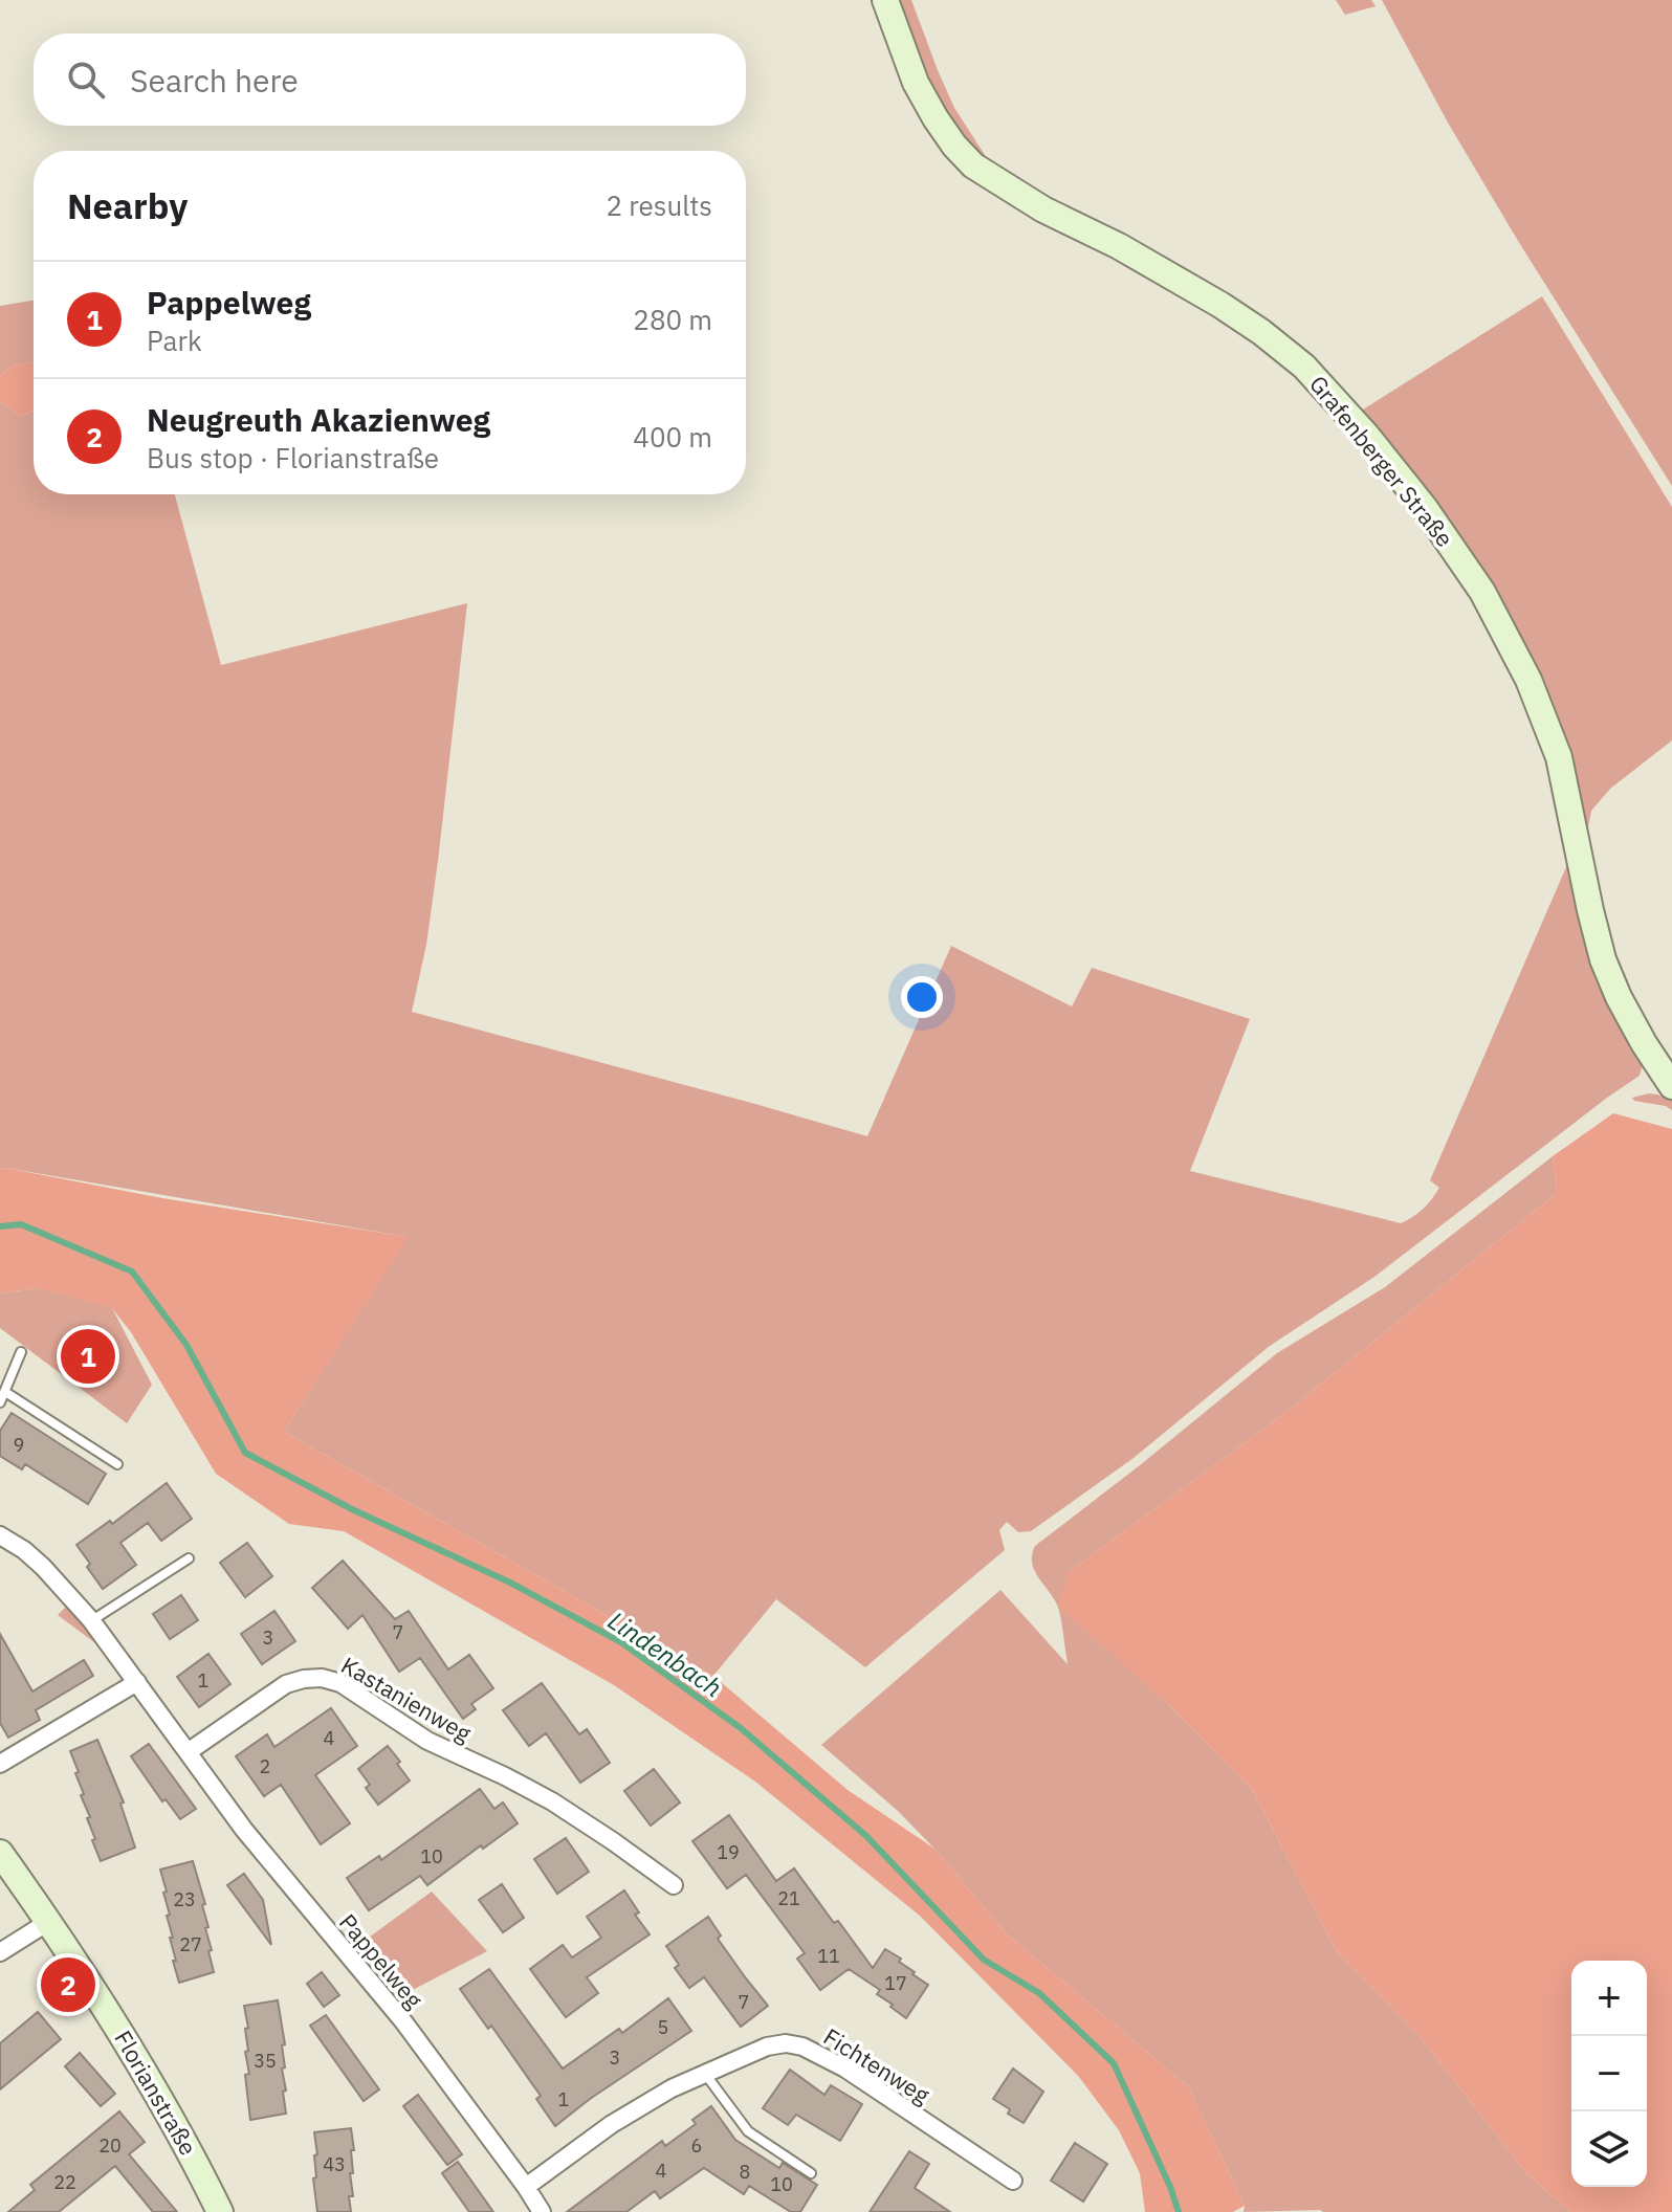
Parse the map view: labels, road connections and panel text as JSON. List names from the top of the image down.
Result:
{
  "streets": {
    "street": [
      "Grafenberger Straße",
      "Kastanienweg",
      "Pappelweg",
      "Fichtenweg",
      "Florianstraße"
    ]
  },
  "crossings": [
    ["Kastanienweg", "Pappelweg"],
    ["Pappelweg", "Fichtenweg"]
  ],
  "water": ["Lindenbach"],
  "house_numbers": [
    "9",
    "7",
    "3",
    "1",
    "4",
    "2",
    "19",
    "10",
    "21",
    "23",
    "27",
    "11",
    "17",
    "7",
    "5",
    "3",
    "35",
    "1",
    "20",
    "6",
    "43",
    "4",
    "8",
    "22",
    "10"
  ],
  "page": {
    "search": "Search here",
    "heading": ["Nearby", "2 results"],
    "list": [
      {
        "mark": "1",
        "name": "Pappelweg",
        "note": "Park",
        "value": "280 m"
      },
      {
        "mark": "2",
        "name": "Neugreuth Akazienweg",
        "note": "Bus stop · Florianstraße",
        "value": "400 m"
      }
    ],
    "pins": ["1", "2"],
    "map_buttons": ["+", "−"]
  }
}
